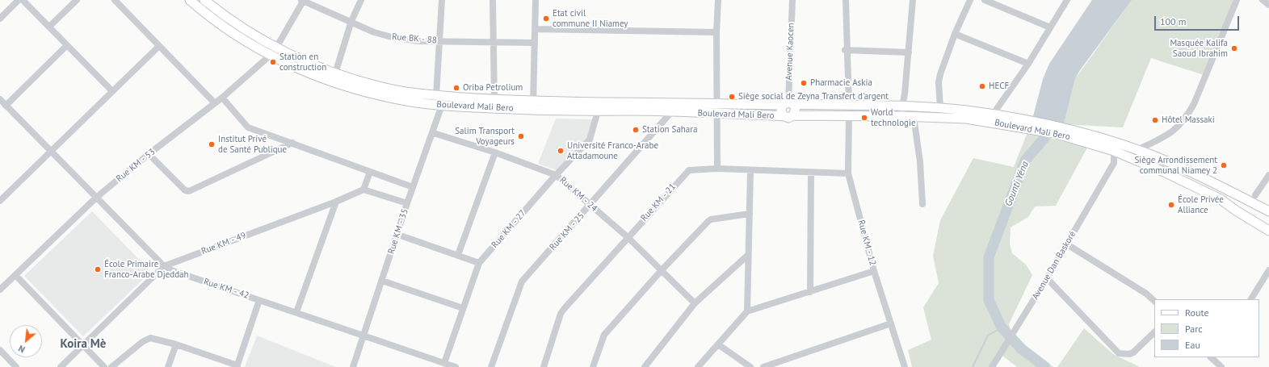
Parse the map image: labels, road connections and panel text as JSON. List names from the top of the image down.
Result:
{
  "streets": {
    "main road": ["Boulevard Mali Bero"],
    "street": [
      "Rue BK - 88",
      "Avenue Kaocen",
      "Rue KM - 53",
      "Rue KM - 24",
      "Rue KM - 21",
      "Rue KM - 27",
      "Rue KM - 35",
      "Rue KM - 25",
      "Rue KM - 12",
      "Rue KM - 49",
      "Avenue Dan Baskoré",
      "Rue KM - 42"
    ]
  },
  "crossings": [
    ["Rue BK - 88", "Rue KM - 53"],
    ["Rue BK - 88", "Rue KM - 35"],
    ["Avenue Kaocen", "Boulevard Mali Bero"],
    ["Boulevard Mali Bero", "Rue KM - 53"],
    ["Boulevard Mali Bero", "Rue KM - 27"],
    ["Boulevard Mali Bero", "Rue KM - 35"],
    ["Boulevard Mali Bero", "Rue KM - 25"],
    ["Boulevard Mali Bero", "Rue KM - 12"],
    ["Boulevard Mali Bero", "Avenue Dan Baskoré"],
    ["Rue KM - 53", "Rue KM - 42"],
    ["Rue KM - 24", "Rue KM - 21"],
    ["Rue KM - 24", "Rue KM - 27"],
    ["Rue KM - 24", "Rue KM - 35"],
    ["Rue KM - 24", "Rue KM - 25"],
    ["Rue KM - 21", "Rue KM - 12"],
    ["Rue KM - 27", "Rue KM - 42"],
    ["Rue KM - 35", "Rue KM - 42"],
    ["Rue KM - 49", "Rue KM - 42"]
  ],
  "districts": ["Koira Mè"],
  "water": ["Gounti Yéna"],
  "places": [
    "Etat civil commune II Niamey",
    "Masquée Kalifa Saoud Ibrahim",
    "Station en construction",
    "Pharmacie Askia",
    "HECF",
    "Oriba Petrolium",
    "Siège social de Zeyna Transfert d'argent",
    "World technologie",
    "Hôtel Massaki",
    "Station Sahara",
    "Salim Transport Voyageurs",
    "Institut Privé de Santé Publique",
    "Université Franco-Arabe Attadamoune",
    "Siège Arrondissement communal Niamey 2",
    "École Privée Alliance",
    "École Primaire Franco-Arabe Djeddah"
  ],
  "legend": ["Route", "Parc", "Eau"],
  "scale_bar": "100 m",
  "north": "bottom left"
}
